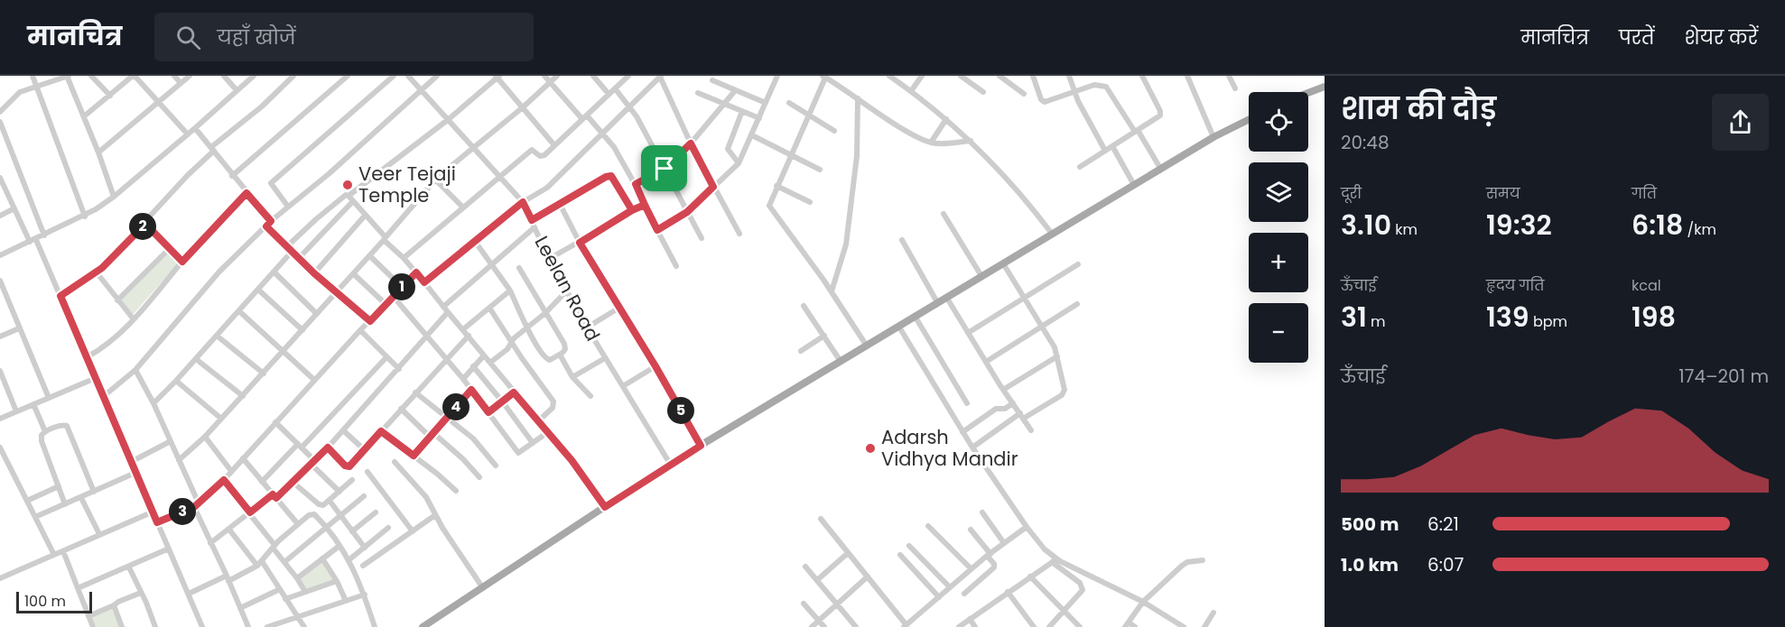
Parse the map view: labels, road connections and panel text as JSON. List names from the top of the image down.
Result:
{
  "streets": {
    "street": ["Leelan Road"]
  },
  "places": ["Veer Tejaji Temple", "Adarsh Vidhya Mandir"],
  "scale_bar": "100 m",
  "page": {
    "header": "मानचित्र",
    "search": "यहाँ खोजें",
    "nav": ["मानचित्र", "परतें", "शेयर करें"],
    "heading": ["शाम की दौड़", "20:48"],
    "map_buttons": ["+", "−"],
    "stats": [
      ["दूरी", "3.10 km"],
      ["समय", "19:32"],
      ["गति", "6:18 /km"],
      ["ऊँचाई", "31 m"],
      ["हृदय गति", "139 bpm"],
      ["kcal", "198"]
    ],
    "pins": [
      "2",
      "1",
      "4",
      "5",
      "3"
    ],
    "chart": ["ऊँचाई", "174–201 m"],
    "list": [
      {
        "name": "500 m",
        "note": "6:21"
      },
      {
        "name": "1.0 km",
        "note": "6:07"
      }
    ],
    "scale": "100 m"
  }
}
